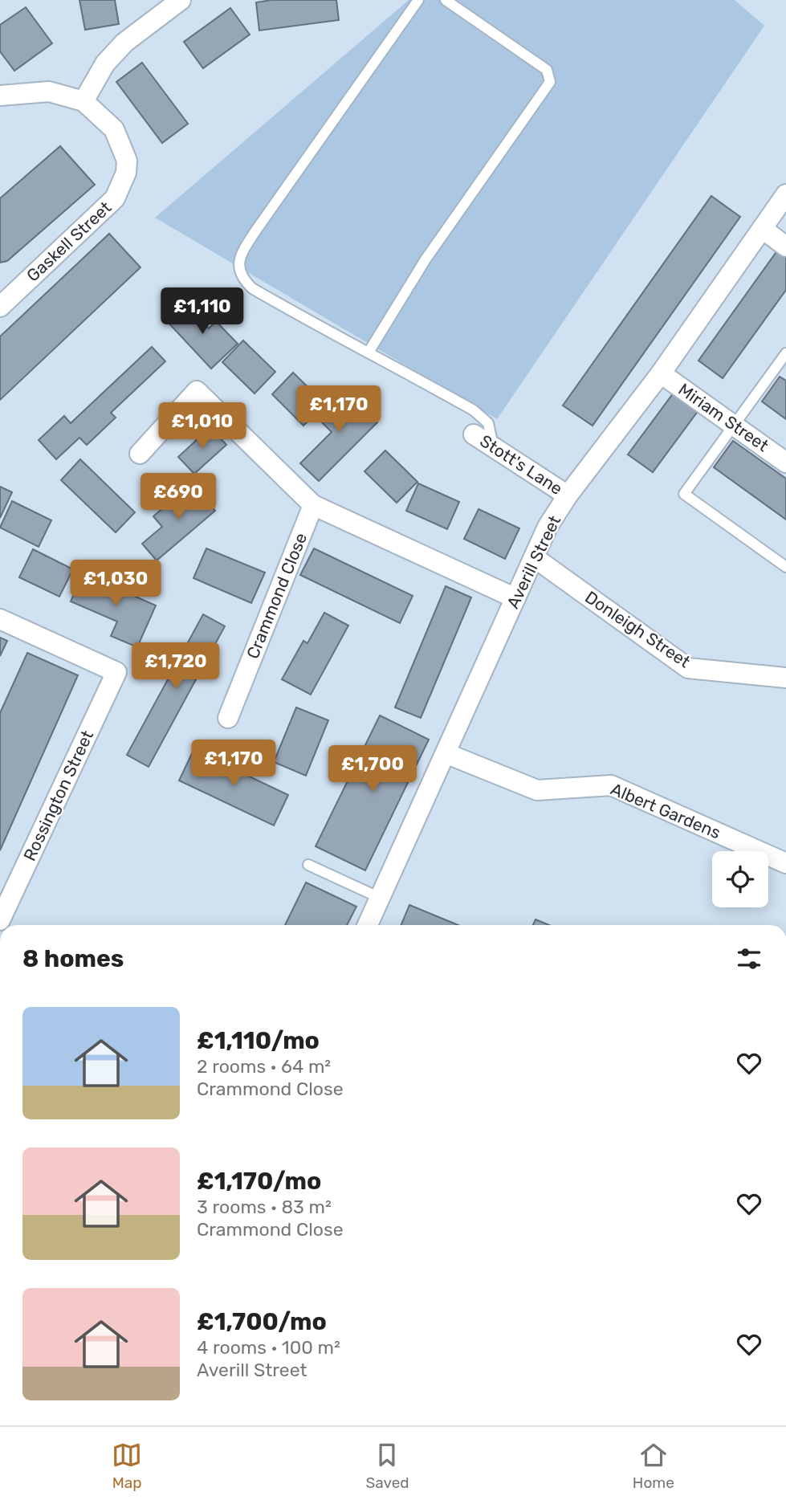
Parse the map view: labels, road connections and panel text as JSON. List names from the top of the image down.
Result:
{
  "streets": {
    "street": [
      "Gaskell Street",
      "Miriam Street",
      "Stott's Lane",
      "Averill Street",
      "Crammond Close",
      "Donleigh Street",
      "Rossington Street",
      "Albert Gardens"
    ]
  },
  "crossings": [
    ["Miriam Street", "Averill Street"],
    ["Stott's Lane", "Averill Street"],
    ["Averill Street", "Donleigh Street"],
    ["Averill Street", "Albert Gardens"]
  ],
  "page": {
    "price": [
      "£1,110",
      "£1,170",
      "£1,010",
      "£690",
      "£1,030",
      "£1,720",
      "£1,170",
      "£1,700"
    ],
    "heading": "8 homes",
    "list": [
      {
        "name": "£1,110/mo",
        "note": "2 rooms · 64 m² · Crammond Close"
      },
      {
        "name": "£1,170/mo",
        "note": "3 rooms · 83 m² · Crammond Close"
      },
      {
        "name": "£1,700/mo",
        "note": "4 rooms · 100 m² · Averill Street"
      }
    ],
    "tabs": ["Map", "Saved", "Home"]
  }
}
